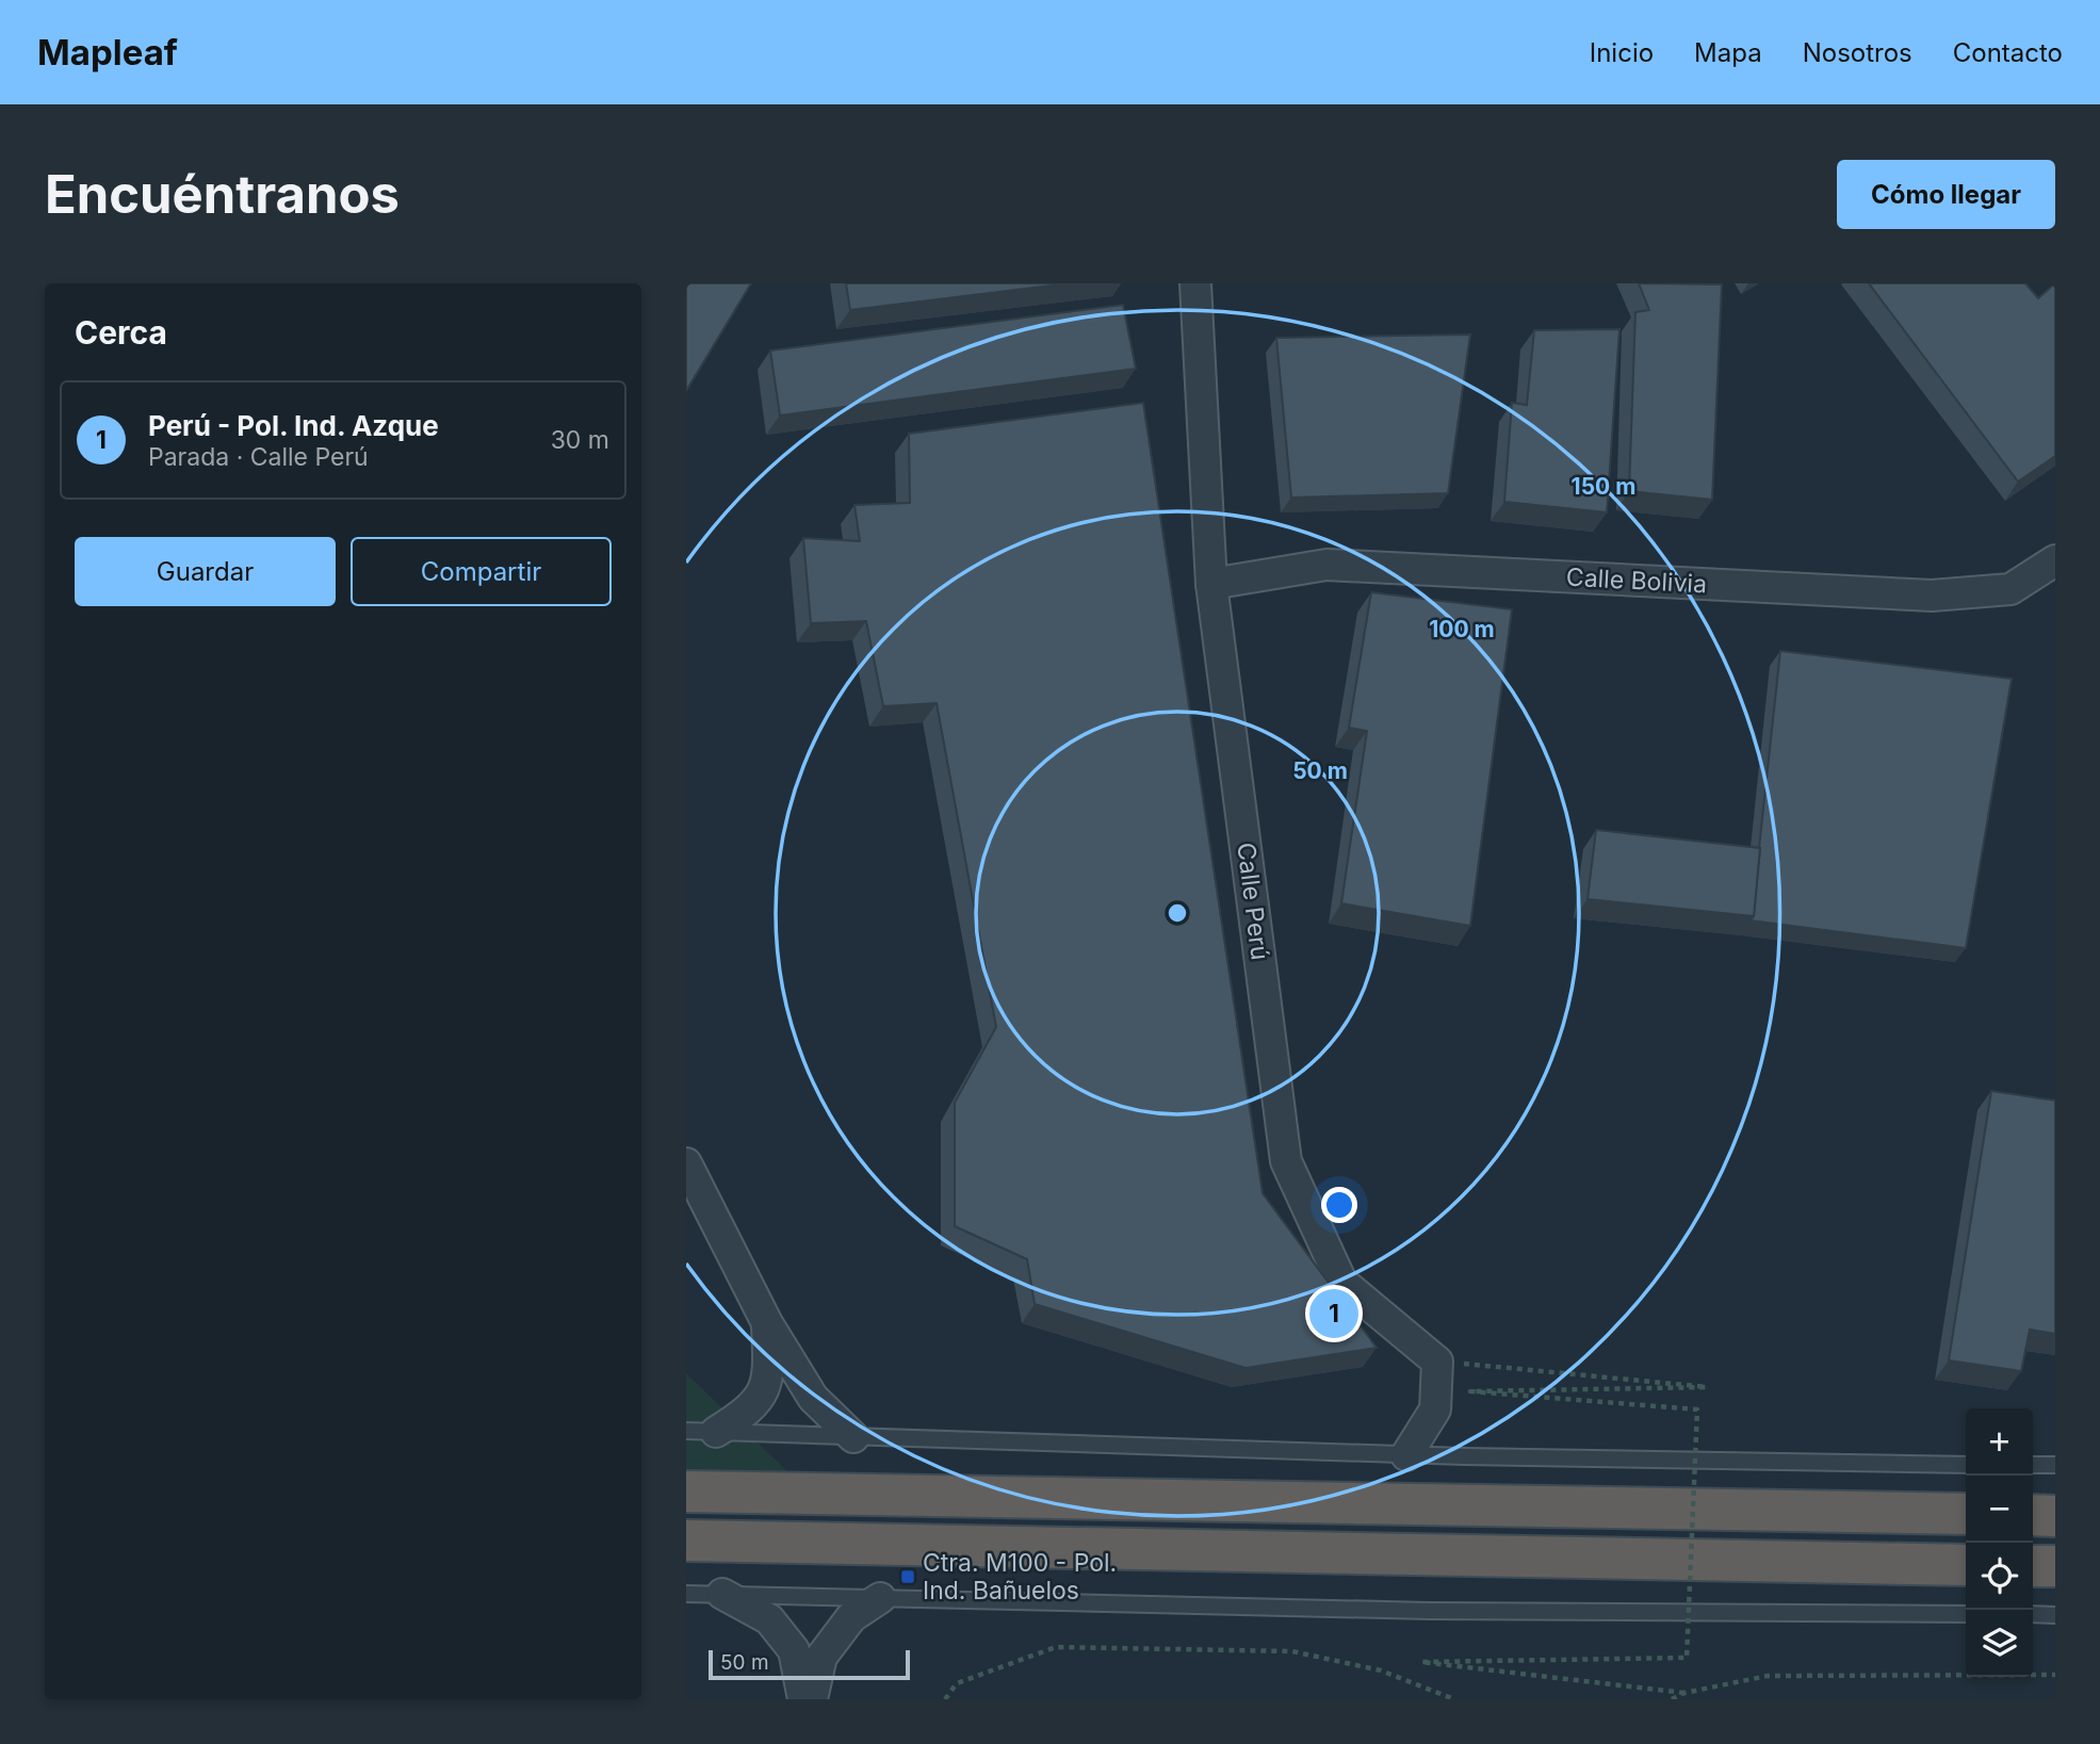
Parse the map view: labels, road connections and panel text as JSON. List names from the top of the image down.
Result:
{
  "streets": {
    "street": ["Calle Bolivia", "Calle Perú"]
  },
  "crossings": [
    ["Calle Bolivia", "Calle Perú"]
  ],
  "places": {
    "transit": ["Ctra. M100 - Pol. Ind. Bañuelos"]
  },
  "scale_bar": "50 m",
  "page": {
    "header": "Mapleaf",
    "nav": [
      "Inicio",
      "Mapa",
      "Nosotros",
      "Contacto"
    ],
    "buttons": [
      "Cómo llegar",
      ["Guardar", "Compartir"]
    ],
    "title": "Encuéntranos",
    "heading": "Cerca",
    "list": [
      {
        "mark": "1",
        "name": "Perú - Pol. Ind. Azque",
        "note": "Parada · Calle Perú",
        "value": "30 m"
      }
    ],
    "pins": "1",
    "map_buttons": ["+", "−"],
    "scale": "50 m"
  },
  "rings": ["150 m", "100 m", "50 m"]
}
